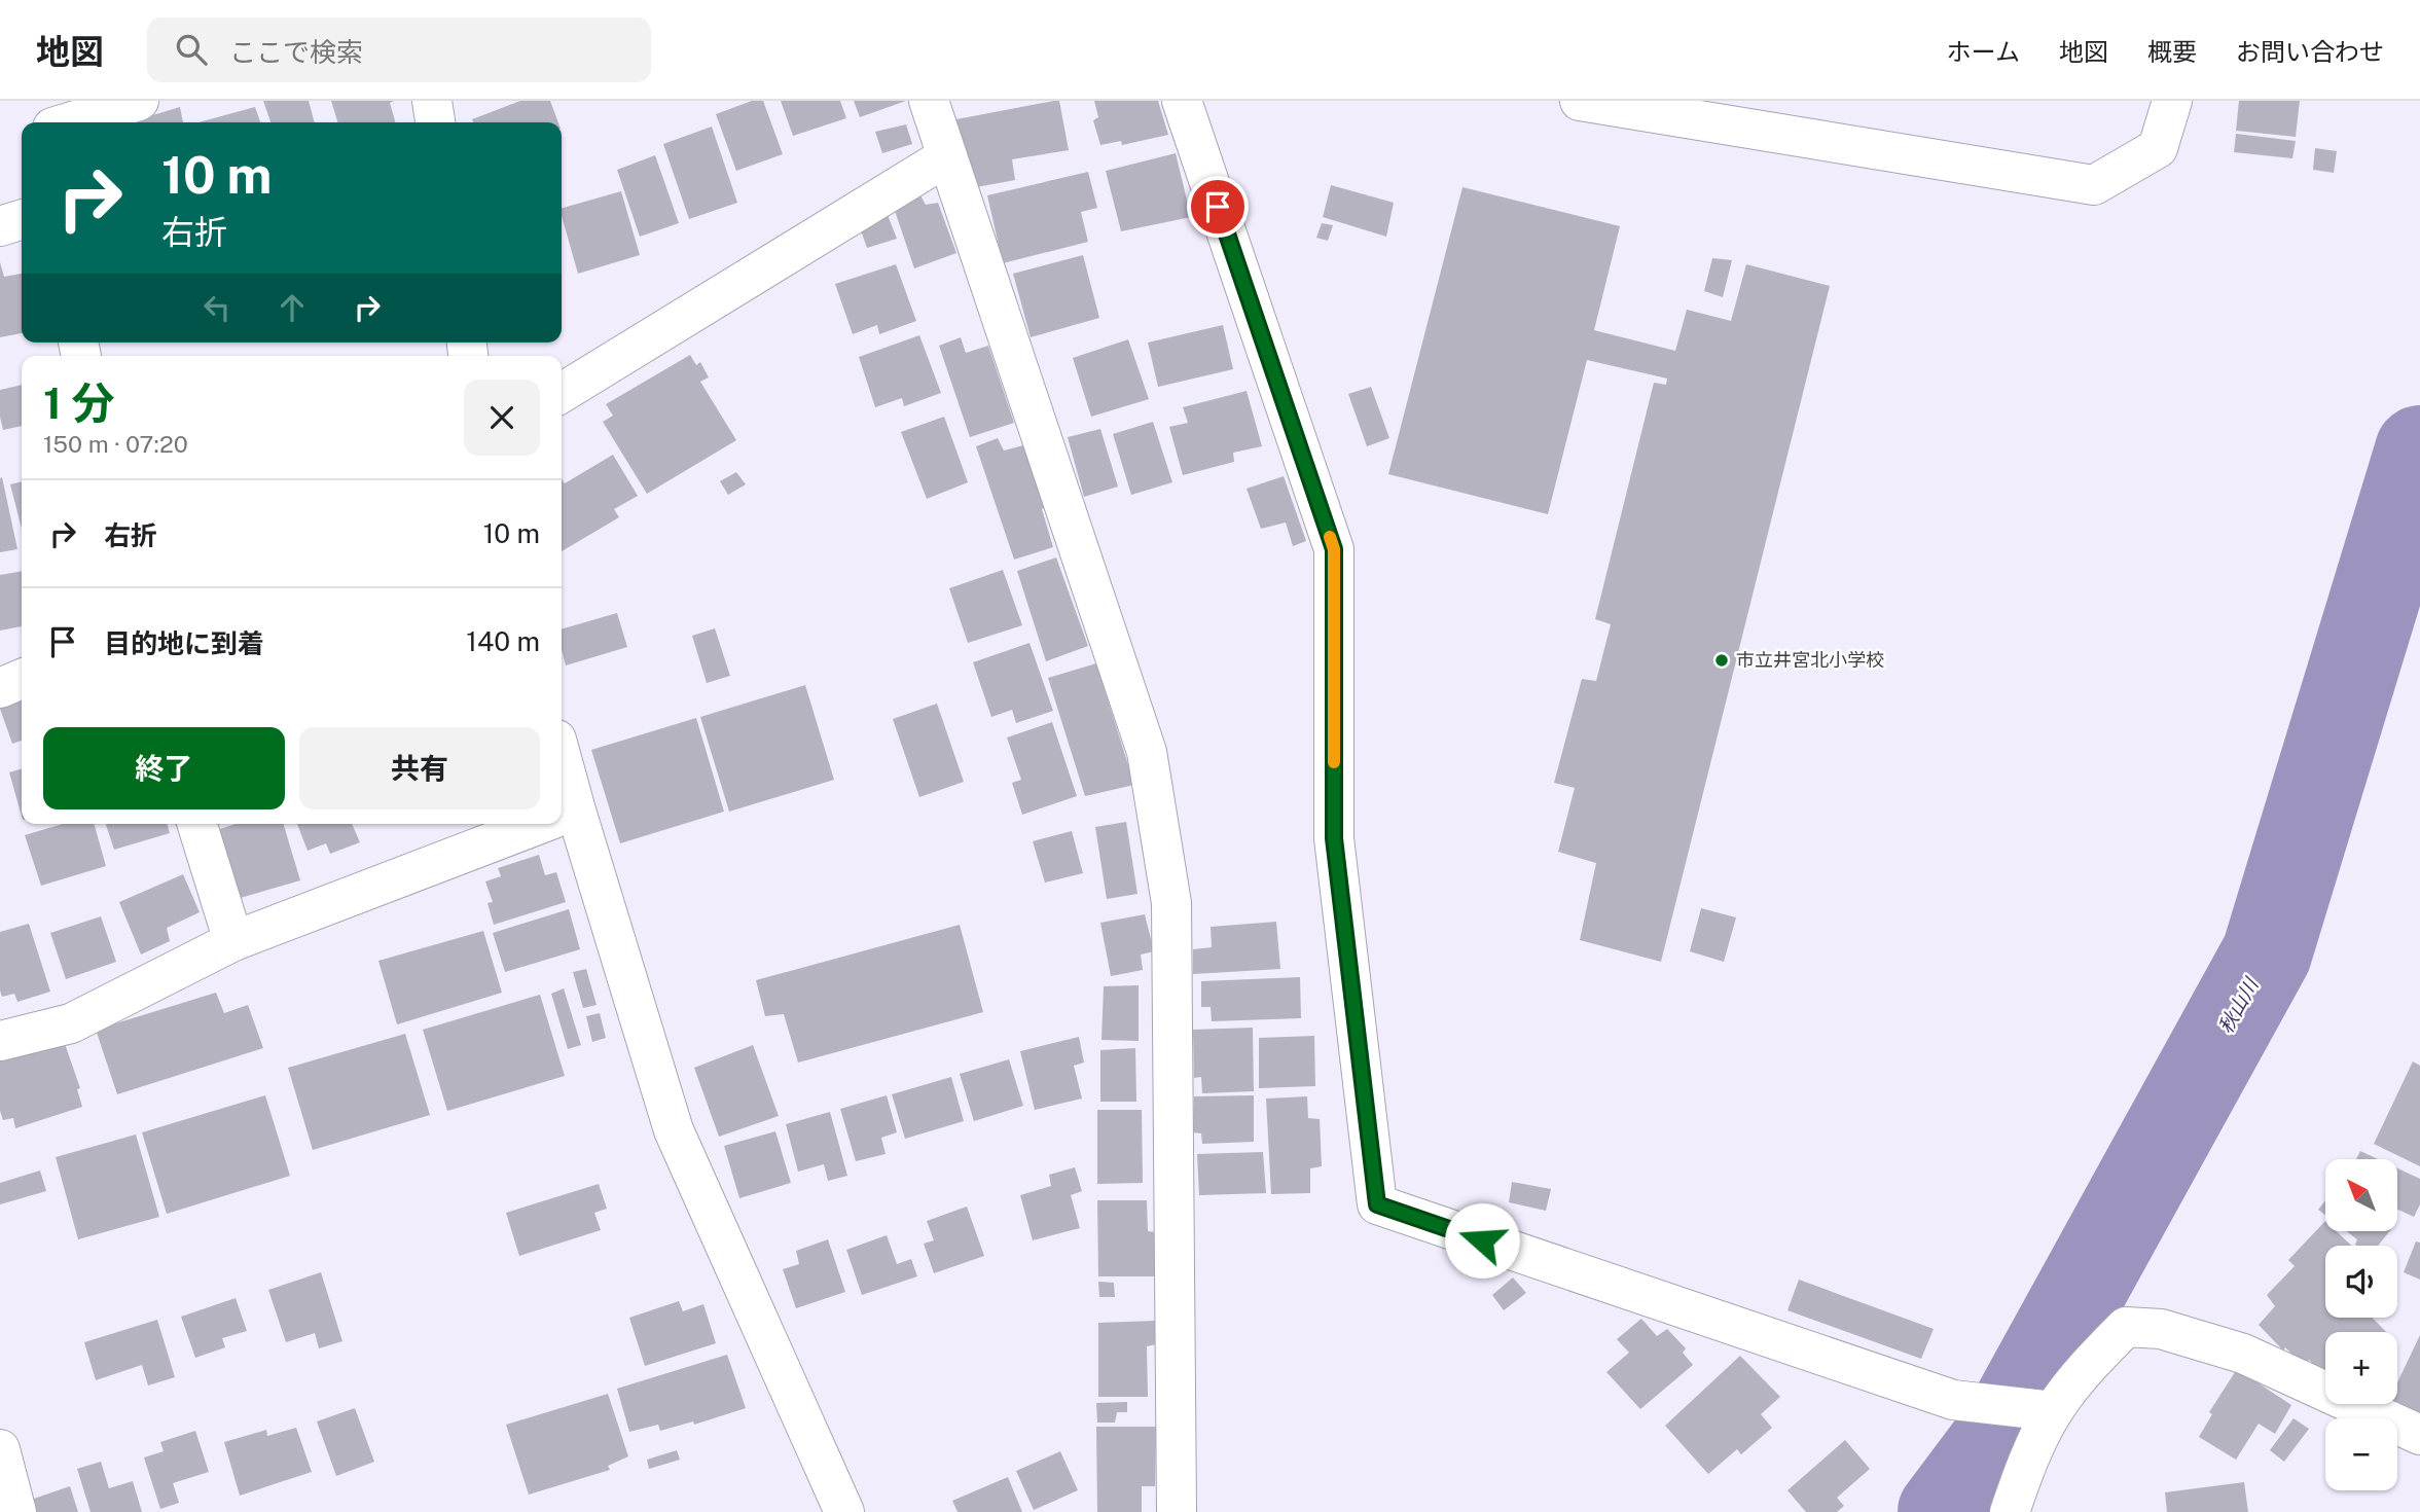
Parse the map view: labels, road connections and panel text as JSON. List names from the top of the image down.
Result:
{
  "water": ["秋山川"],
  "places": ["市立井宮北小学校"],
  "north": "top left",
  "page": {
    "header": "地図",
    "search": "ここで検索",
    "nav": [
      "ホーム",
      "地図",
      "概要",
      "お問い合わせ"
    ],
    "turn": ["10 m", "右折"],
    "heading": ["1 分", "150 m · 07:20"],
    "list": [
      {
        "name": "右折",
        "value": "10 m"
      },
      {
        "name": "目的地に到着",
        "value": "140 m"
      }
    ],
    "buttons": ["終了", "共有"],
    "map_buttons": ["+", "−"]
  }
}
